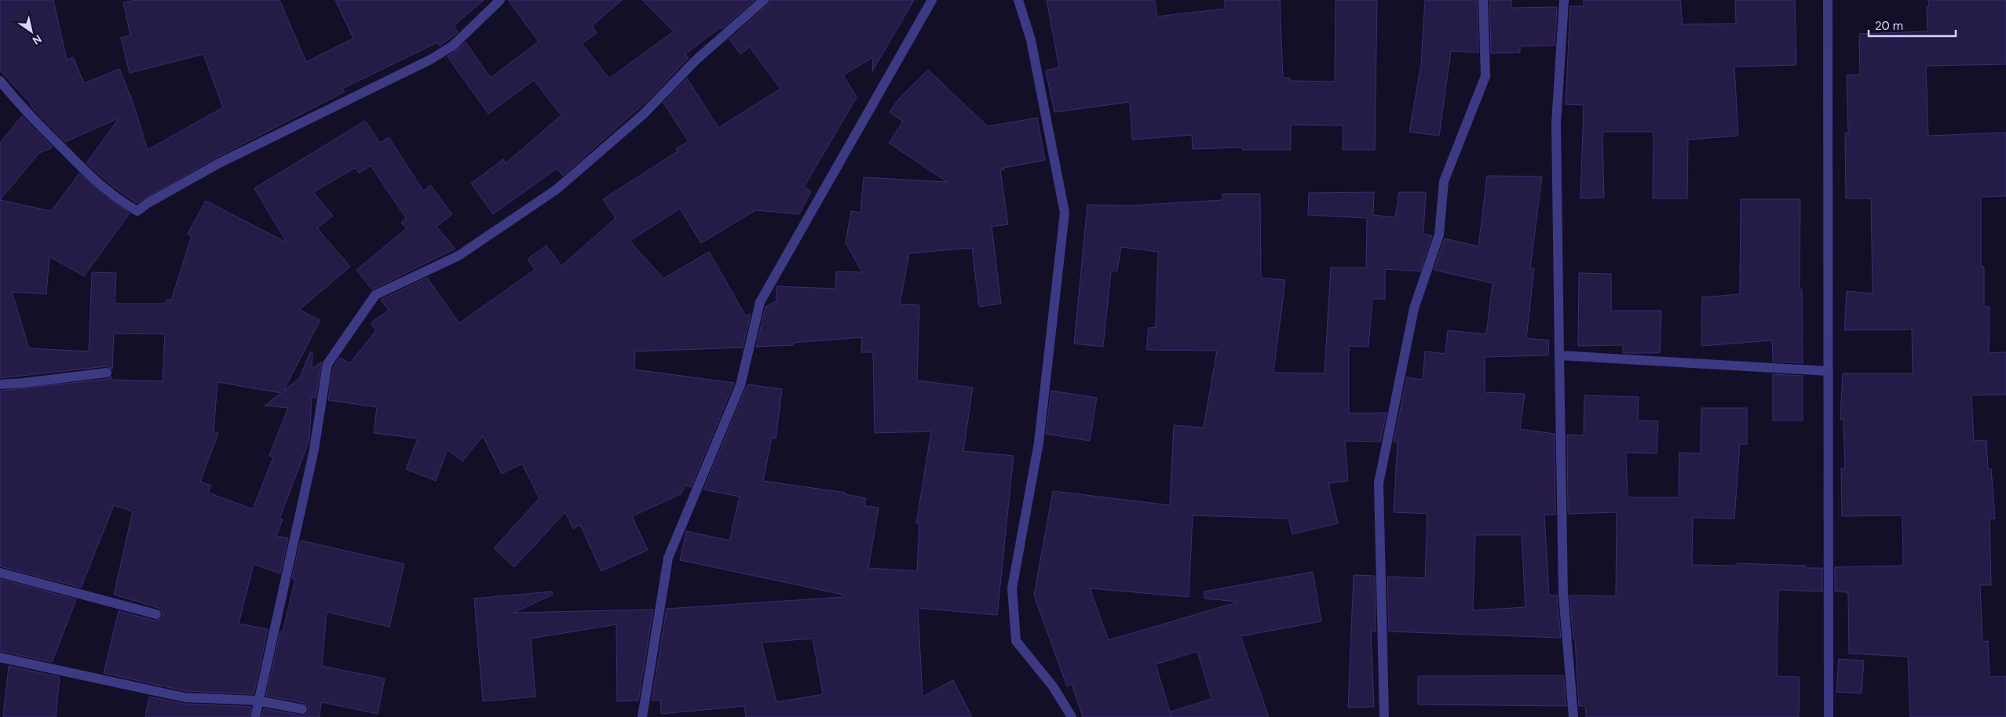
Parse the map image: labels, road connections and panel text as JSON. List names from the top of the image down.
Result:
{
  "scale_bar": "20 m",
  "north": "bottom right"
}
